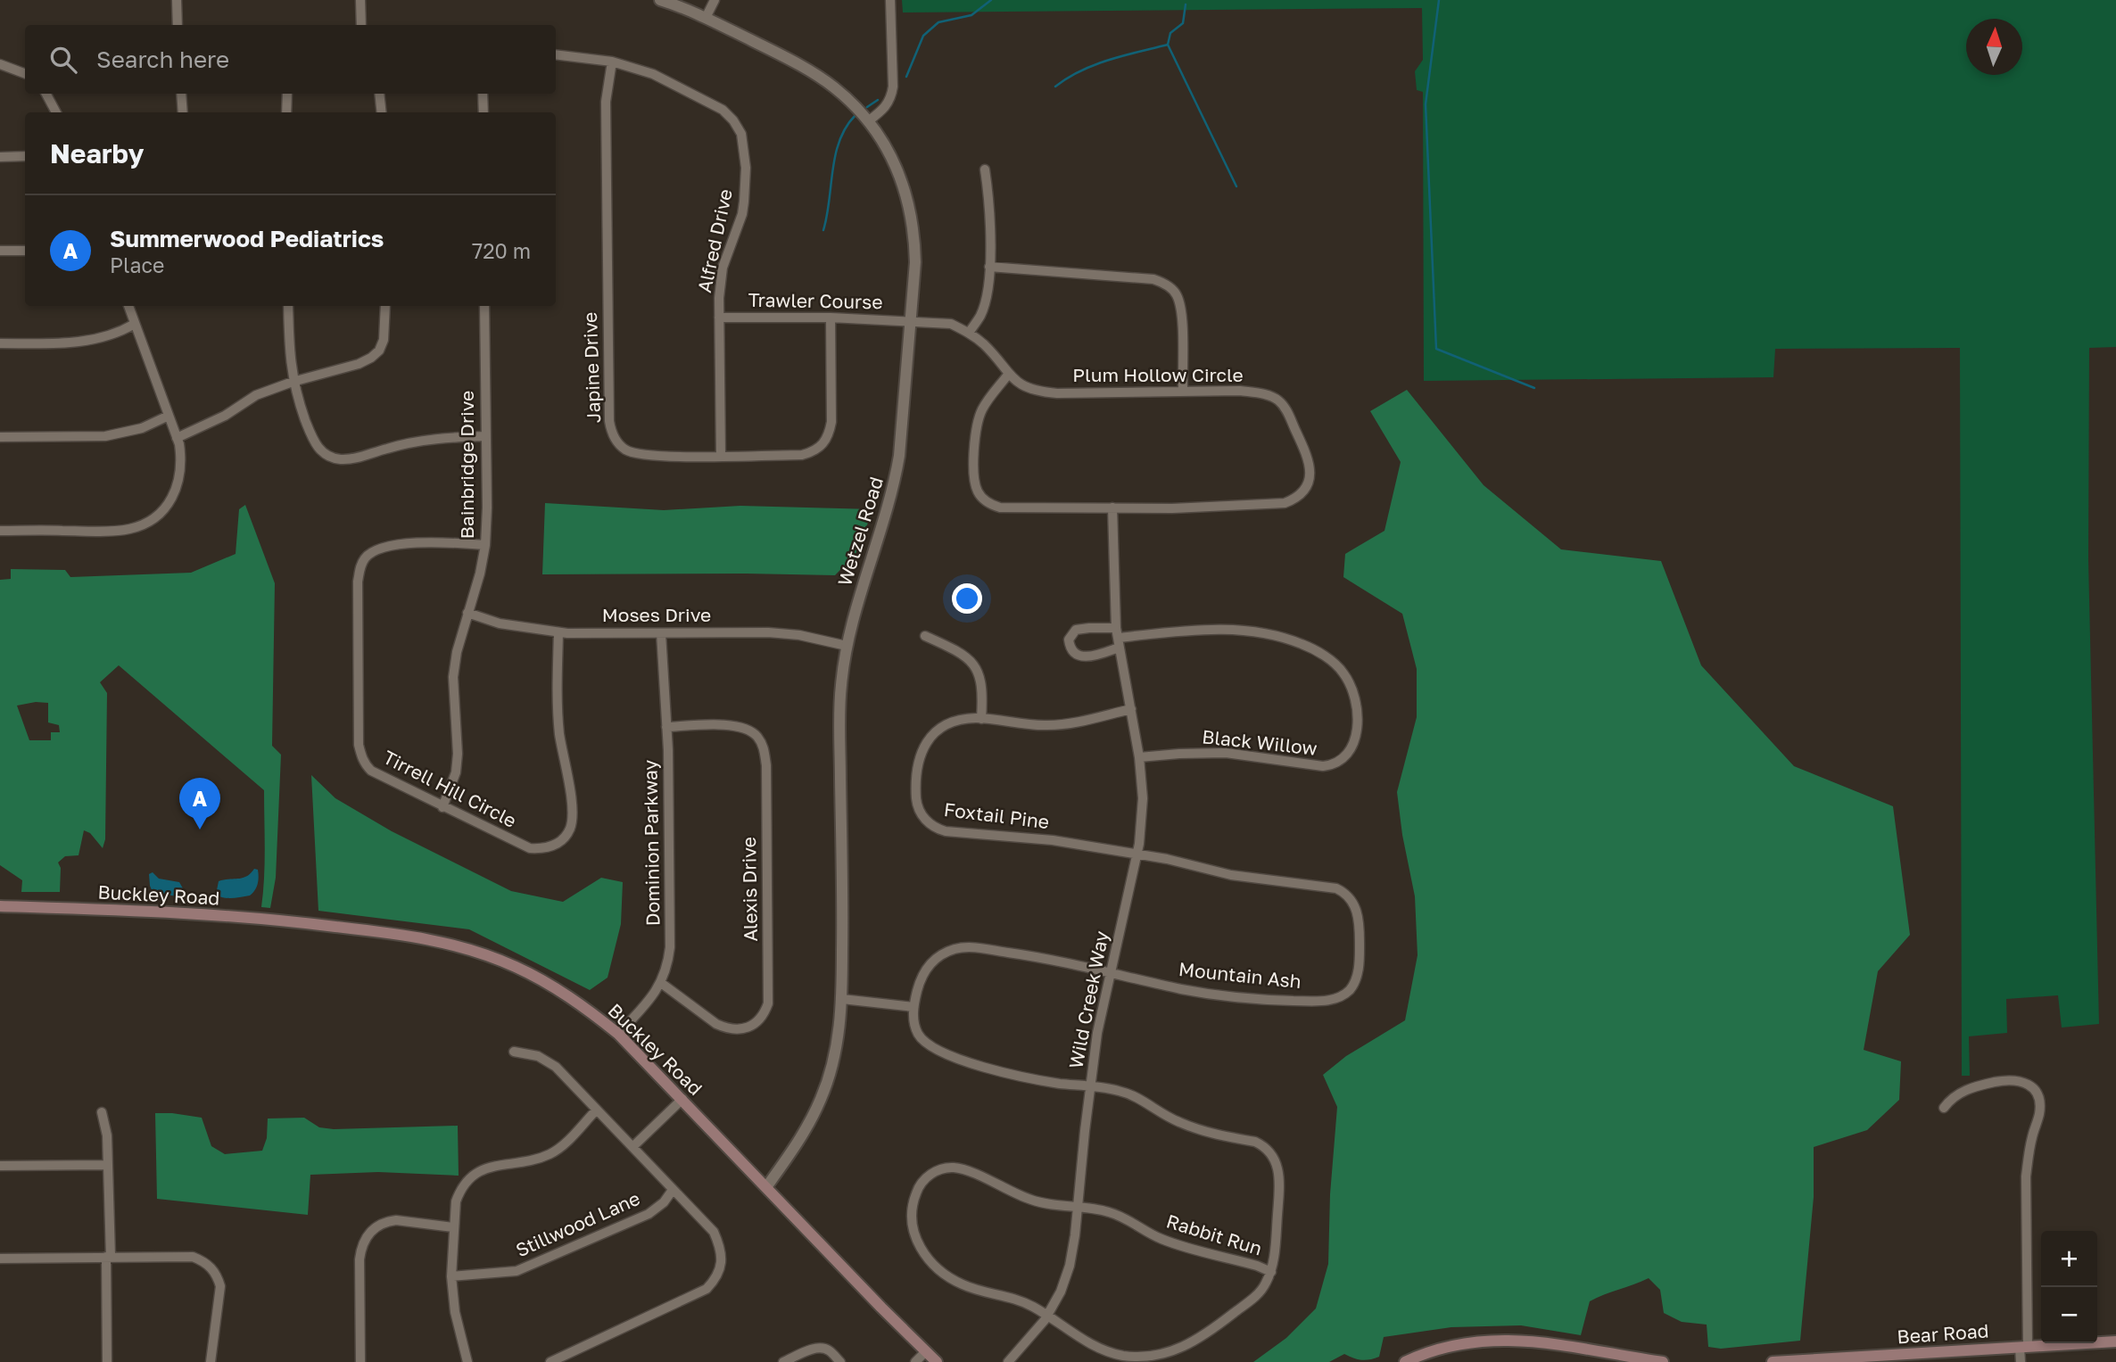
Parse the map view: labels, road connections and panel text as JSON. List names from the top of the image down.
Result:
{
  "streets": {
    "main road": ["Buckley Road", "Bear Road"],
    "street": [
      "Alfred Drive",
      "Trawler Course",
      "Japine Drive",
      "Plum Hollow Circle",
      "Bainbridge Drive",
      "Wetzel Road",
      "Moses Drive",
      "Black Willow",
      "Tirrell Hill Circle",
      "Foxtail Pine",
      "Dominion Parkway",
      "Alexis Drive",
      "Mountain Ash",
      "Wild Creek Way",
      "Stillwood Lane",
      "Rabbit Run"
    ]
  },
  "crossings": [
    ["Alfred Drive", "Trawler Course"],
    ["Alfred Drive", "Japine Drive"],
    ["Trawler Course", "Japine Drive"],
    ["Trawler Course", "Plum Hollow Circle"],
    ["Trawler Course", "Wetzel Road"],
    ["Plum Hollow Circle", "Wetzel Road"],
    ["Bainbridge Drive", "Moses Drive"],
    ["Bainbridge Drive", "Tirrell Hill Circle"],
    ["Wetzel Road", "Moses Drive"],
    ["Wetzel Road", "Buckley Road"],
    ["Moses Drive", "Tirrell Hill Circle"],
    ["Moses Drive", "Dominion Parkway"],
    ["Black Willow", "Wild Creek Way"],
    ["Foxtail Pine", "Mountain Ash"],
    ["Foxtail Pine", "Wild Creek Way"],
    ["Dominion Parkway", "Alexis Drive"],
    ["Dominion Parkway", "Buckley Road"],
    ["Mountain Ash", "Wild Creek Way"],
    ["Wild Creek Way", "Rabbit Run"]
  ],
  "north": "top",
  "page": {
    "search": "Search here",
    "heading": "Nearby",
    "list": [
      {
        "mark": "A",
        "name": "Summerwood Pediatrics",
        "note": "Place",
        "value": "720 m"
      }
    ],
    "pins": "A",
    "map_buttons": ["+", "−"]
  }
}
